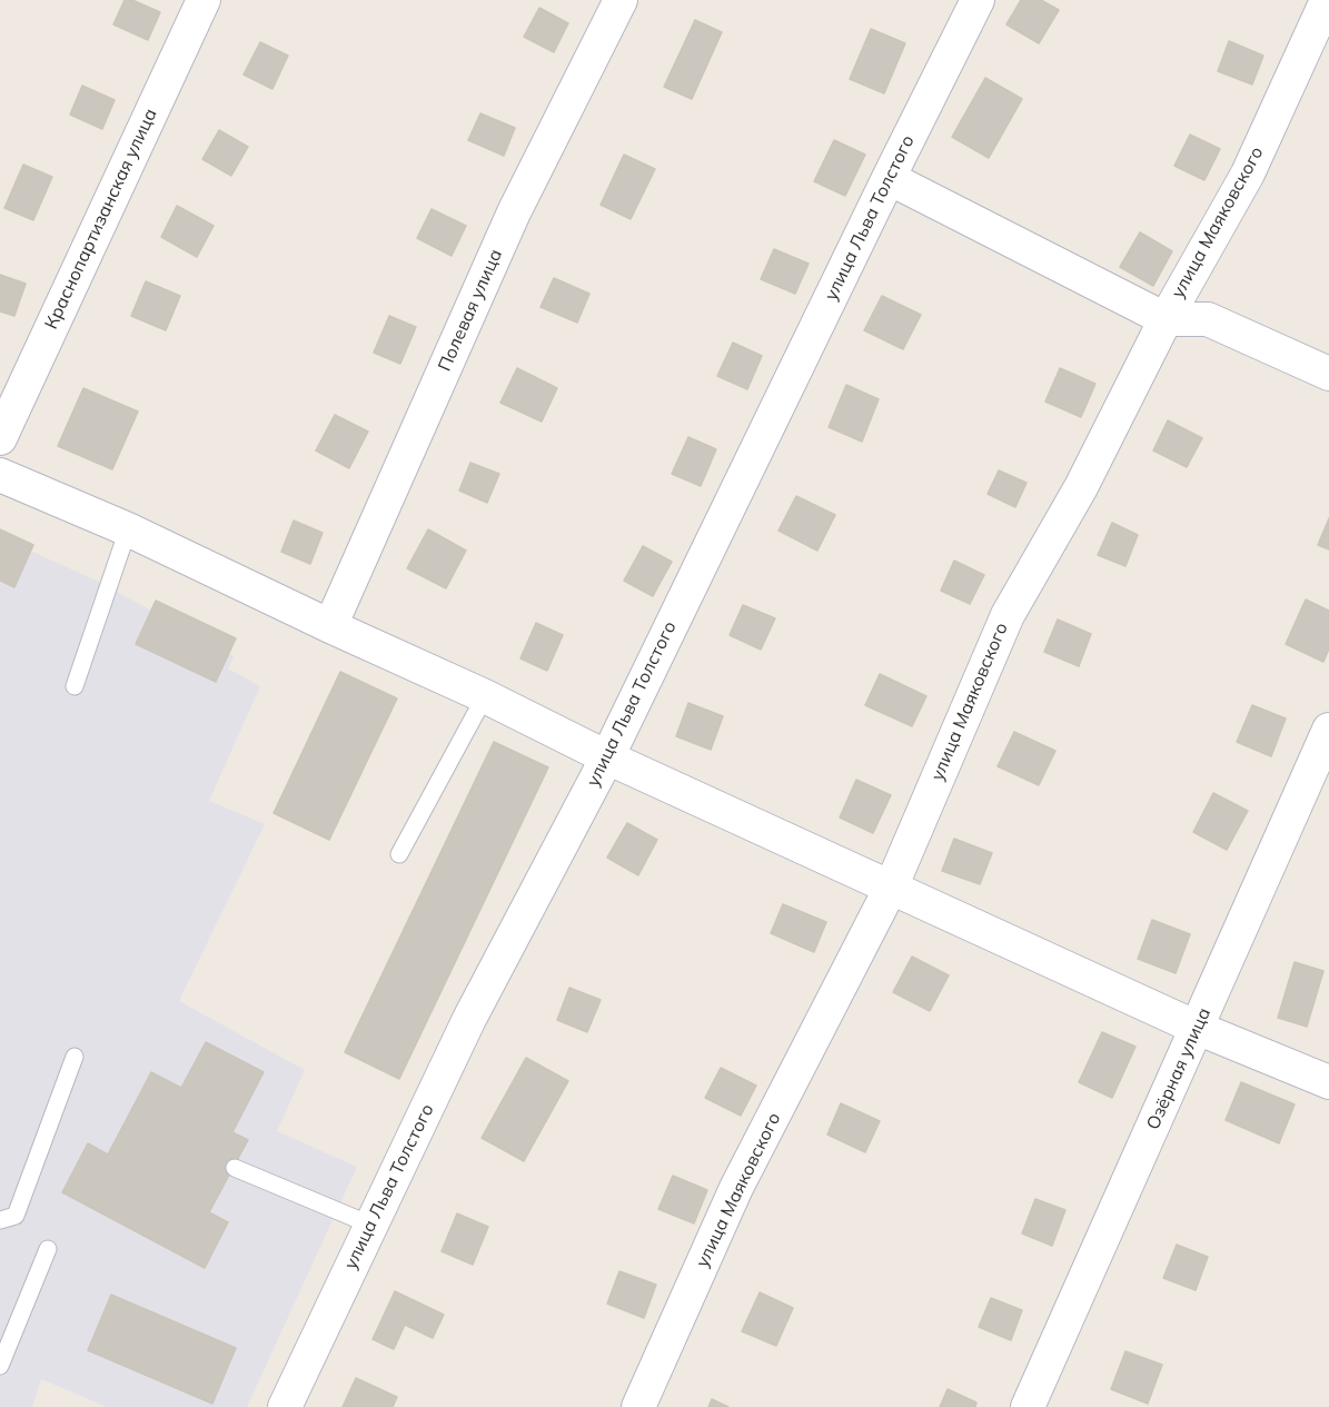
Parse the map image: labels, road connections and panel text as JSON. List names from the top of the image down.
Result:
{
  "streets": {
    "street": [
      "улица Льва Толстого",
      "Краснопартизанская улица",
      "улица Маяковского",
      "Полевая улица",
      "Озёрная улица"
    ]
  }
}
